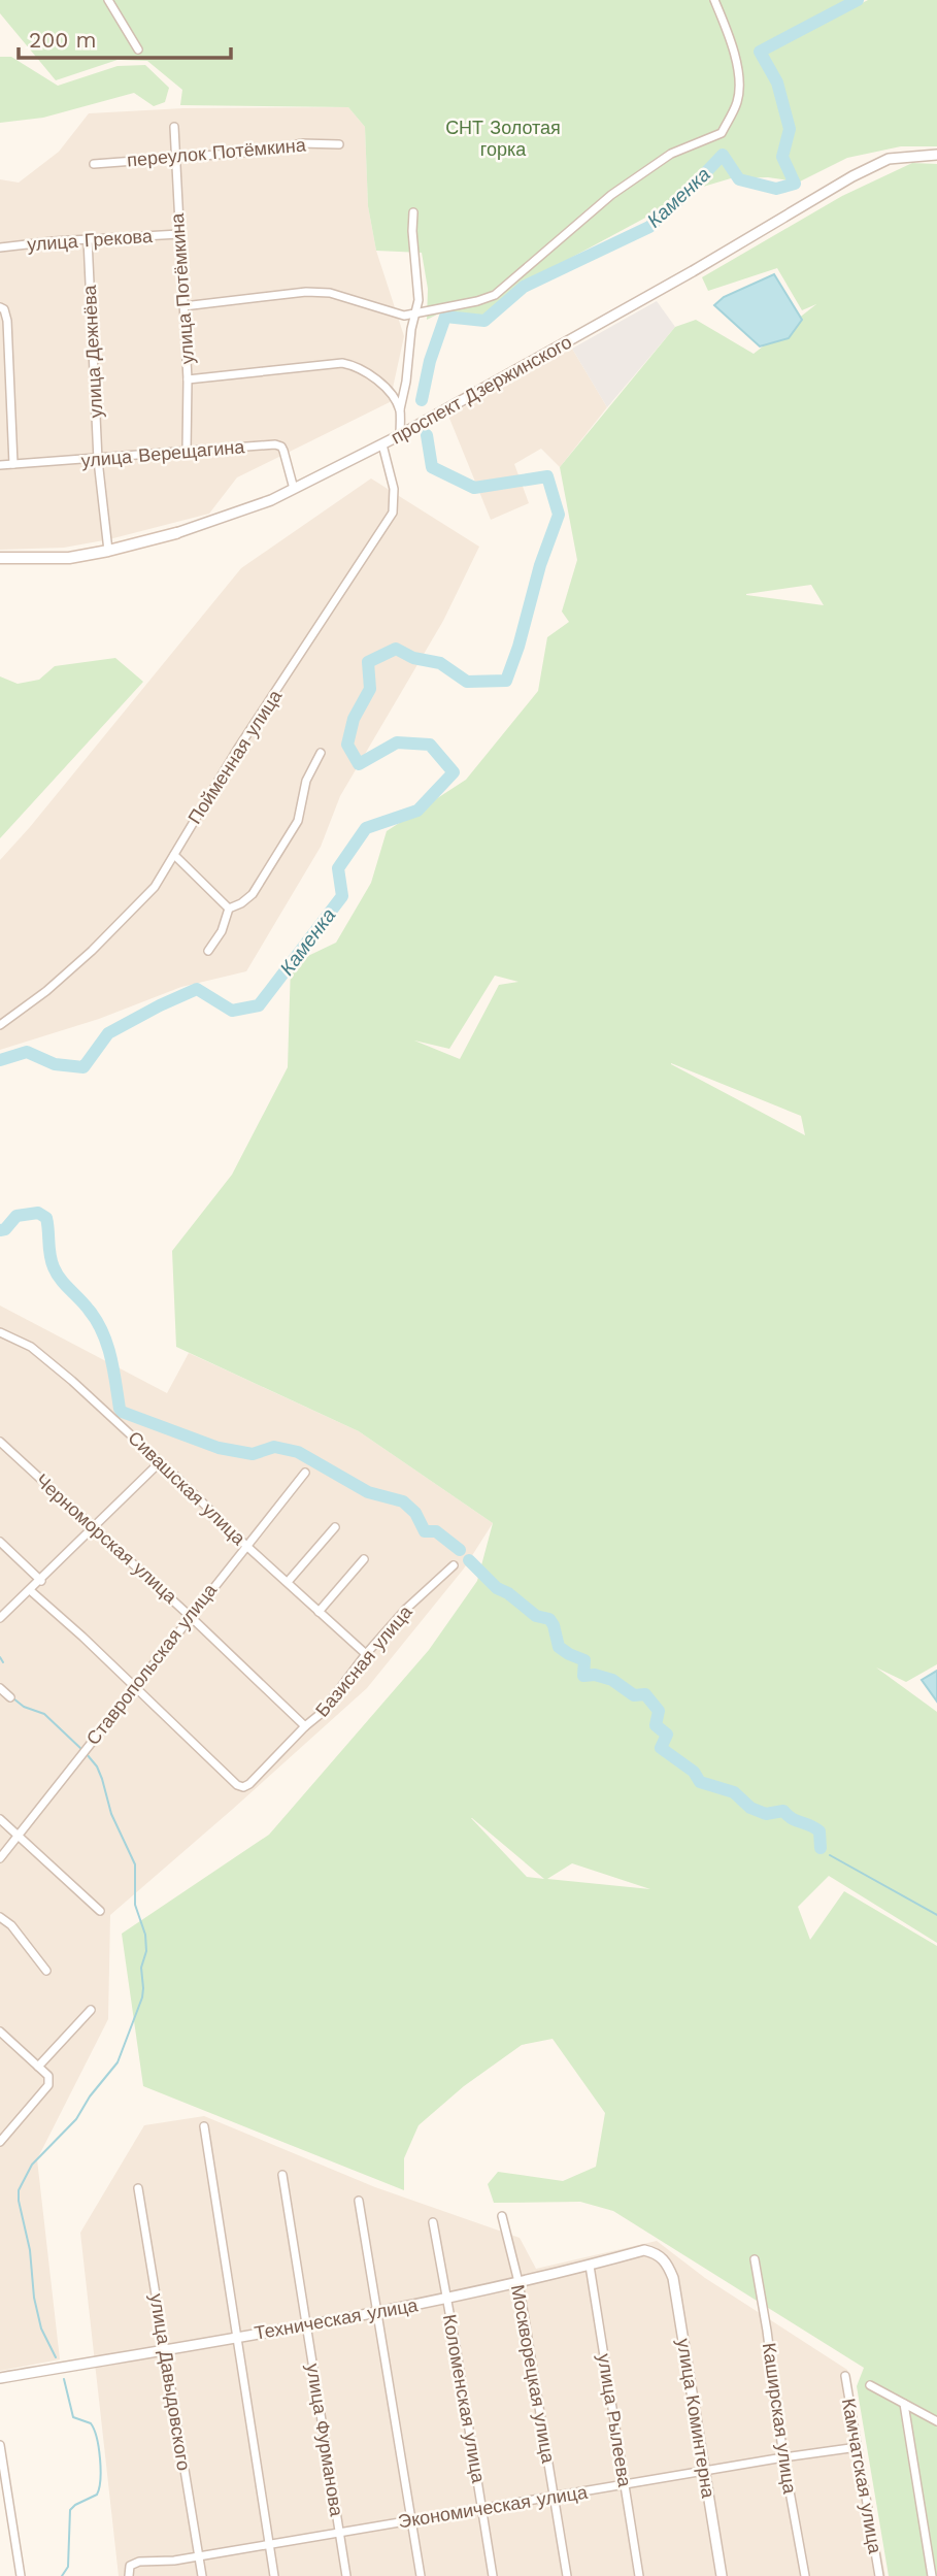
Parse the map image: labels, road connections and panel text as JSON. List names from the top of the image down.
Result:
{
  "streets": {
    "main road": ["проспект Дзержинского"],
    "street": [
      "переулок Потёмкина",
      "улица Грекова",
      "улица Потёмкина",
      "улица Дежнёва",
      "улица Верещагина",
      "Пойменная улица",
      "Сивашская улица",
      "Черноморская улица",
      "Базисная улица",
      "Ставропольская улица",
      "Техническая улица",
      "Москворецкая улица",
      "улица Давыдовского",
      "Коломенская улица",
      "улица Коминтерна",
      "Каширская улица",
      "улица Рылеева",
      "улица Фурманова",
      "Камчатская улица",
      "Экономическая улица"
    ]
  },
  "crossings": [
    ["переулок Потёмкина", "улица Потёмкина"],
    ["улица Грекова", "улица Потёмкина"],
    ["улица Грекова", "улица Дежнёва"],
    ["улица Потёмкина", "улица Верещагина"],
    ["улица Дежнёва", "проспект Дзержинского"],
    ["улица Дежнёва", "улица Верещагина"],
    ["проспект Дзержинского", "улица Верещагина"],
    ["проспект Дзержинского", "Пойменная улица"],
    ["Сивашская улица", "Базисная улица"],
    ["Сивашская улица", "Ставропольская улица"],
    ["Черноморская улица", "Базисная улица"],
    ["Черноморская улица", "Ставропольская улица"],
    ["Базисная улица", "Ставропольская улица"],
    ["Техническая улица", "Москворецкая улица"],
    ["Техническая улица", "улица Давыдовского"],
    ["Техническая улица", "Коломенская улица"],
    ["Техническая улица", "улица Коминтерна"],
    ["Техническая улица", "улица Рылеева"],
    ["Техническая улица", "улица Фурманова"],
    ["Москворецкая улица", "Экономическая улица"],
    ["улица Давыдовского", "Экономическая улица"],
    ["Коломенская улица", "Экономическая улица"],
    ["улица Коминтерна", "Экономическая улица"],
    ["Каширская улица", "Экономическая улица"],
    ["улица Рылеева", "Экономическая улица"],
    ["улица Фурманова", "Экономическая улица"],
    ["Камчатская улица", "Экономическая улица"]
  ],
  "water": ["Каменка"],
  "parks": ["СНТ Золотая горка"],
  "scale_bar": "200 m"
}
